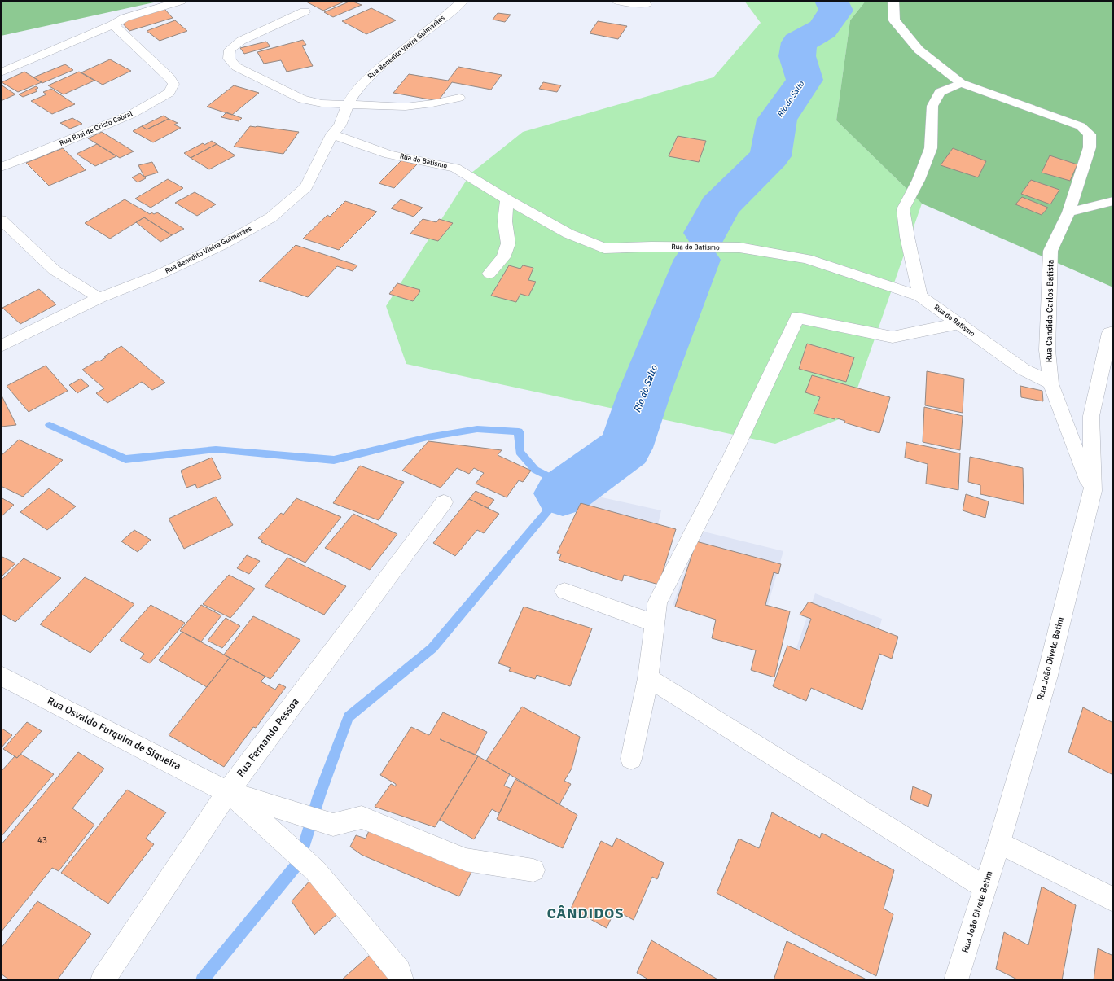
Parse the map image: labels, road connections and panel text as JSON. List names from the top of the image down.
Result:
{
  "streets": {
    "street": [
      "Rua Benedito Vieira Guimarães",
      "Rua Rosi de Cristo Cabral",
      "Rua do Batismo",
      "Rua Candida Carlos Batista",
      "Rua João Divete Betim",
      "Rua Osvaldo Furquim de Siqueira",
      "Rua Fernando Pessoa"
    ]
  },
  "crossings": [
    ["Rua Benedito Vieira Guimarães", "Rua do Batismo"],
    ["Rua do Batismo", "Rua Candida Carlos Batista"],
    ["Rua Candida Carlos Batista", "Rua João Divete Betim"],
    ["Rua Osvaldo Furquim de Siqueira", "Rua Fernando Pessoa"]
  ],
  "districts": ["CÂNDIDOS"],
  "water": ["Rio do Salto"],
  "house_numbers": ["43"]
}
